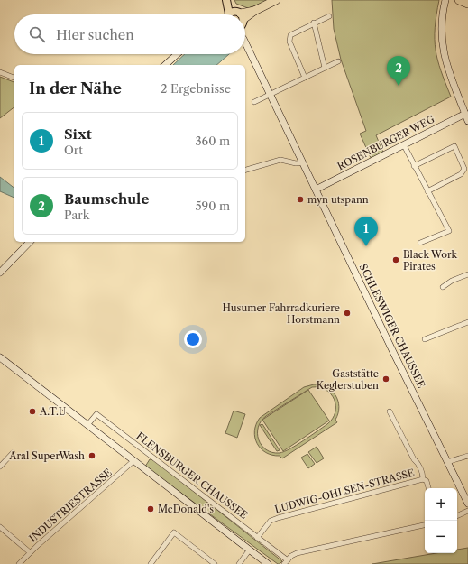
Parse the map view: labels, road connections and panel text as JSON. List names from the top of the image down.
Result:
{
  "streets": {
    "street": [
      "ROSENBURGER WEG",
      "SCHLESWIGER CHAUSSEE",
      "FLENSBURGER CHAUSSEE",
      "LUDWIG-OHLSEN-STRASSE",
      "INDUSTRIESTRASSE"
    ]
  },
  "crossings": [
    ["ROSENBURGER WEG", "SCHLESWIGER CHAUSSEE"],
    ["FLENSBURGER CHAUSSEE", "LUDWIG-OHLSEN-STRASSE"]
  ],
  "places": [
    "myn utspann",
    "Black Work Pirates",
    "Husumer Fahrradkuriere Horstmann",
    "Gaststätte Keglerstuben",
    "A.T.U",
    "Aral SuperWash",
    "McDonald's"
  ],
  "page": {
    "search": "Hier suchen",
    "pins": ["2", "1"],
    "heading": ["In der Nähe", "2 Ergebnisse"],
    "list": [
      {
        "mark": "1",
        "name": "Sixt",
        "note": "Ort",
        "value": "360 m"
      },
      {
        "mark": "2",
        "name": "Baumschule",
        "note": "Park",
        "value": "590 m"
      }
    ],
    "map_buttons": ["+", "−"]
  }
}
